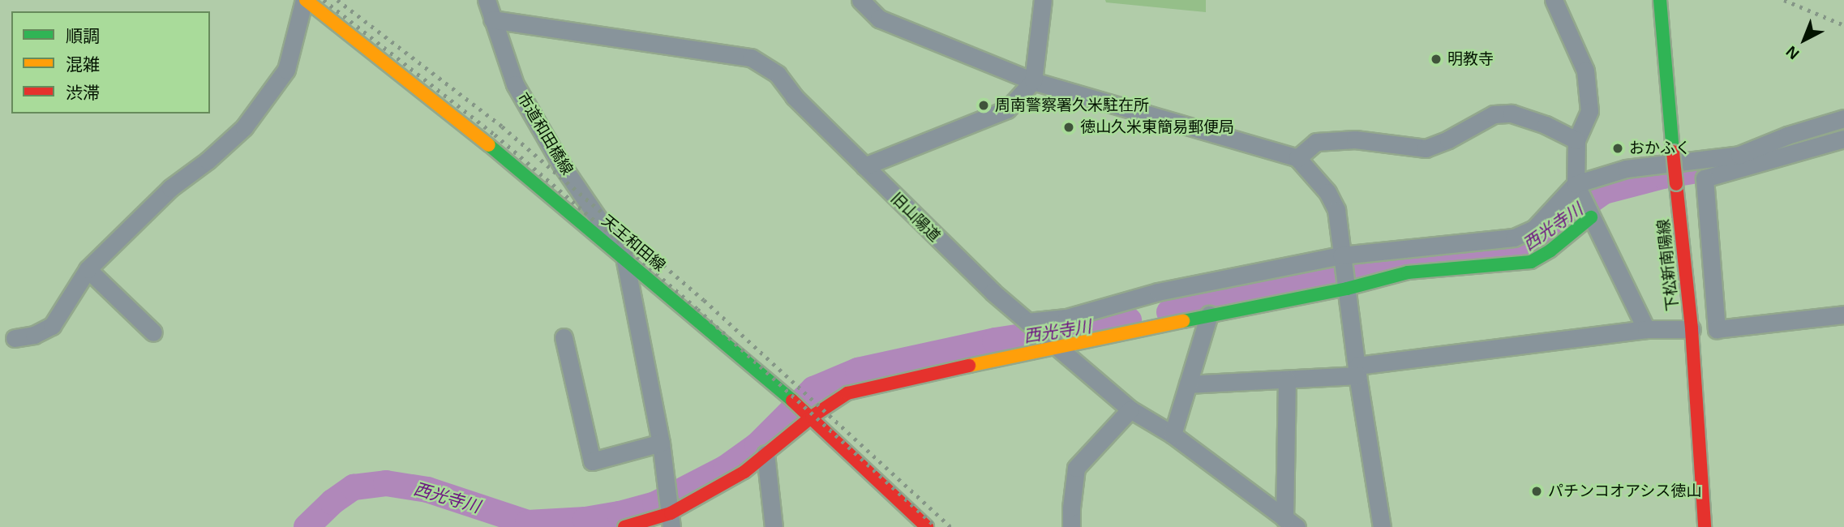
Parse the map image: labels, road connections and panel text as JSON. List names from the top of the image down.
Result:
{
  "streets": {
    "street": [
      "市道和田橋線",
      "旧山陽道",
      "天王和田線",
      "下松新南陽線"
    ]
  },
  "crossings": [
    ["市道和田橋線", "旧山陽道"],
    ["市道和田橋線", "天王和田線"]
  ],
  "water": ["西光寺川"],
  "places": [
    "明教寺",
    "周南警察署久米駐在所",
    "徳山久米東簡易郵便局",
    "おかふく",
    "パチンコオアシス徳山"
  ],
  "legend": ["順調", "混雑", "渋滞"],
  "north": "bottom left"
}
